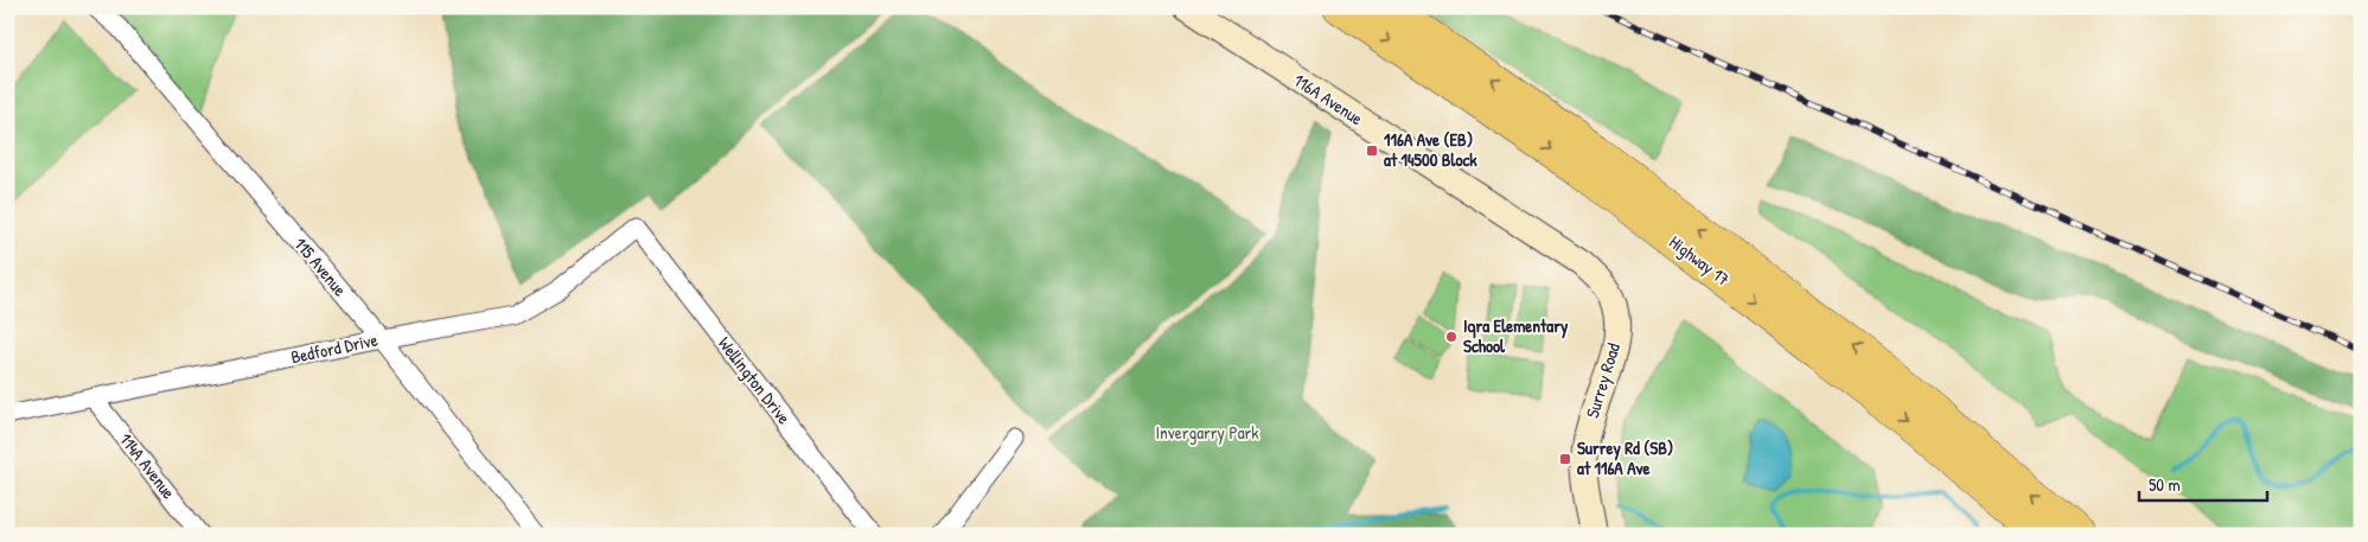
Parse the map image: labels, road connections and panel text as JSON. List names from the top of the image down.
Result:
{
  "streets": {
    "highway": ["Highway 17"],
    "street": [
      "116A Avenue",
      "115 Avenue",
      "Bedford Drive",
      "Wellington Drive",
      "Surrey Road",
      "114A Avenue"
    ]
  },
  "crossings": [
    ["116A Avenue", "Surrey Road"],
    ["115 Avenue", "Bedford Drive"],
    ["Bedford Drive", "Wellington Drive"],
    ["Bedford Drive", "114A Avenue"]
  ],
  "parks": ["Invergarry Park"],
  "places": {
    "transit": ["116A Ave (EB) at 14500 Block", "Surrey Rd (SB) at 116A Ave"],
    "other": ["Iqra Elementary School"]
  },
  "scale_bar": "50 m"
}
